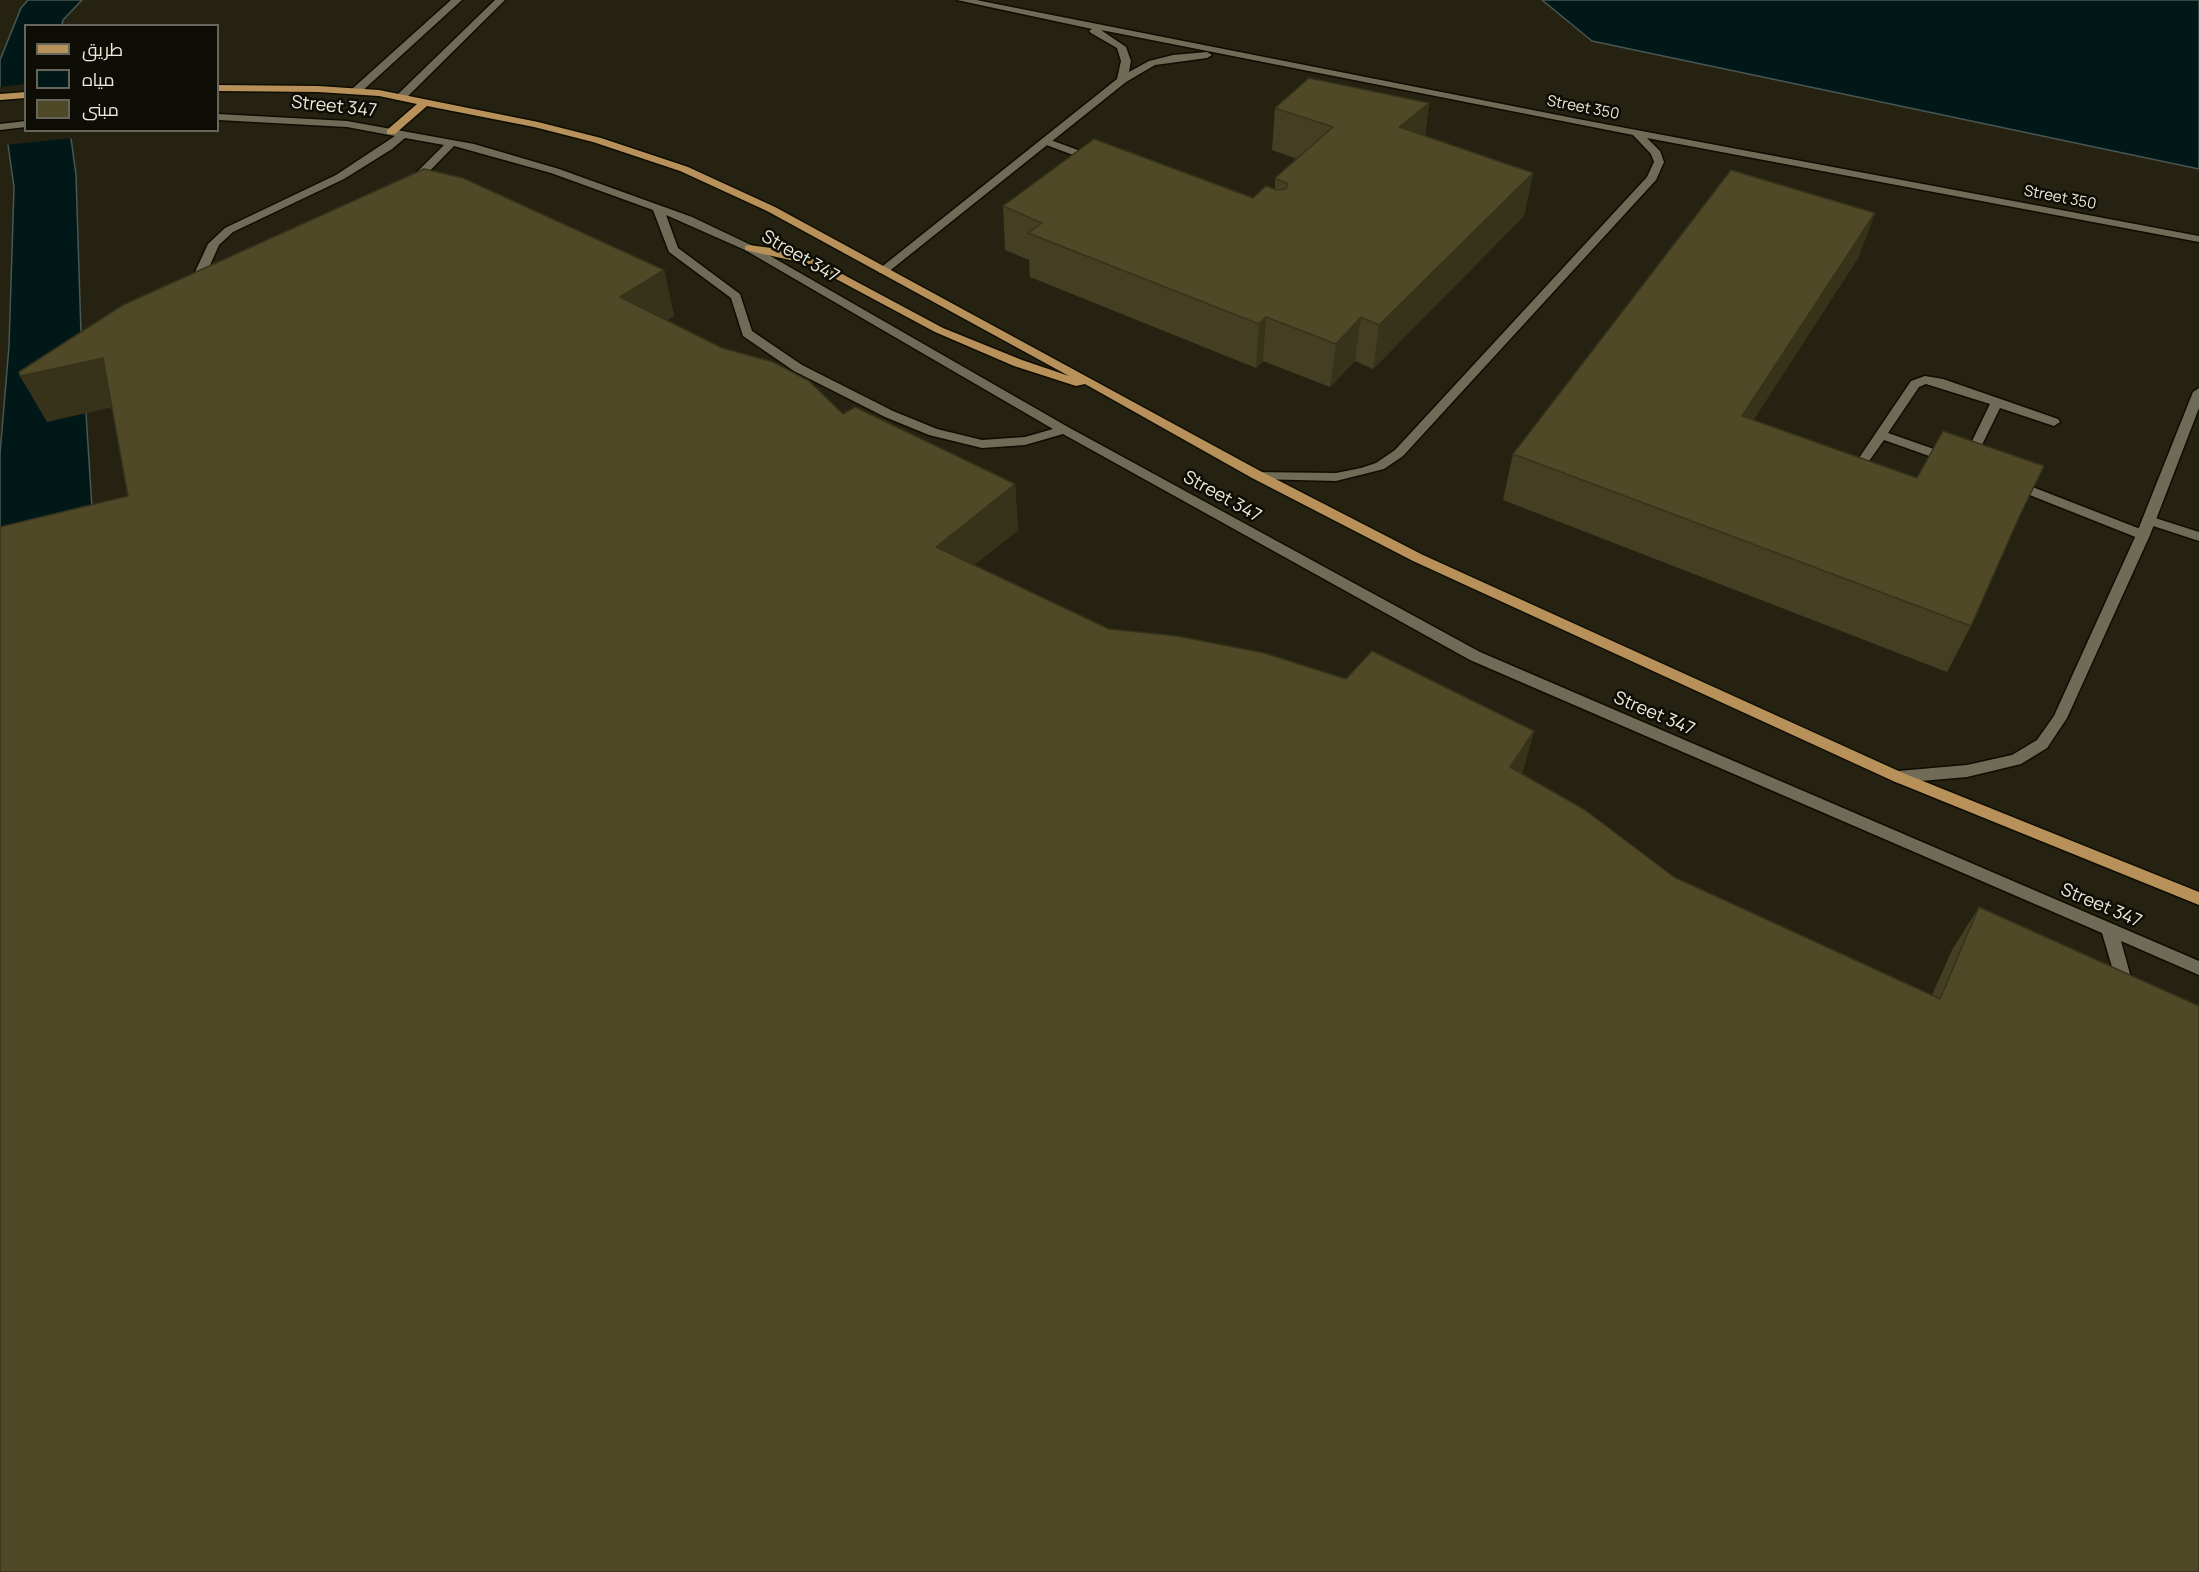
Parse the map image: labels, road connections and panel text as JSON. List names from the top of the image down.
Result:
{
  "streets": {
    "main road": ["Street 347"],
    "street": ["Street 350"]
  },
  "legend": ["طريق", "مياه", "مبنى"]
}
